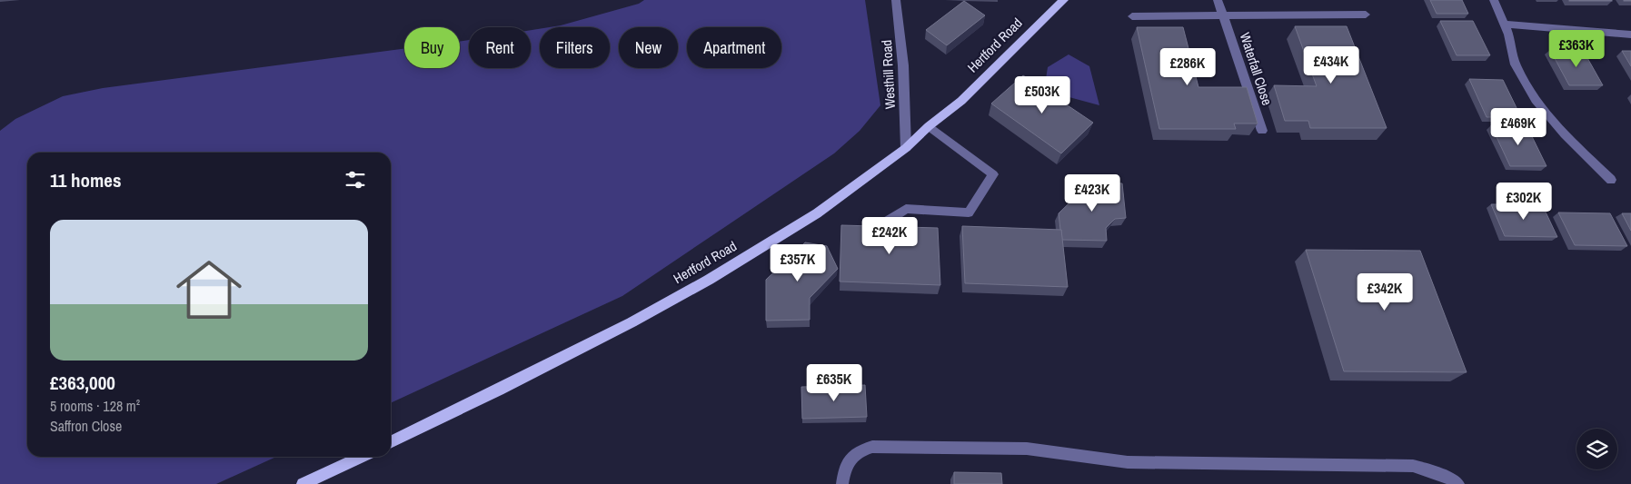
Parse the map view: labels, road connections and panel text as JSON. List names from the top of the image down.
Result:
{
  "streets": {
    "main road": ["Hertford Road"],
    "street": ["Waterfall Close", "Westhill Road"]
  },
  "crossings": [
    ["Hertford Road", "Westhill Road"]
  ],
  "page": {
    "chip": [
      "Buy",
      "Rent",
      "Filters",
      "New",
      "Apartment"
    ],
    "price": [
      "£363K",
      "£434K",
      "£286K",
      "£503K",
      "£469K",
      "£423K",
      "£302K",
      "£242K",
      "£357K",
      "£342K",
      "£635K"
    ],
    "heading": "11 homes",
    "list": [
      {
        "name": "£363,000",
        "note": "5 rooms · 128 m² · Saffron Close"
      }
    ]
  }
}
